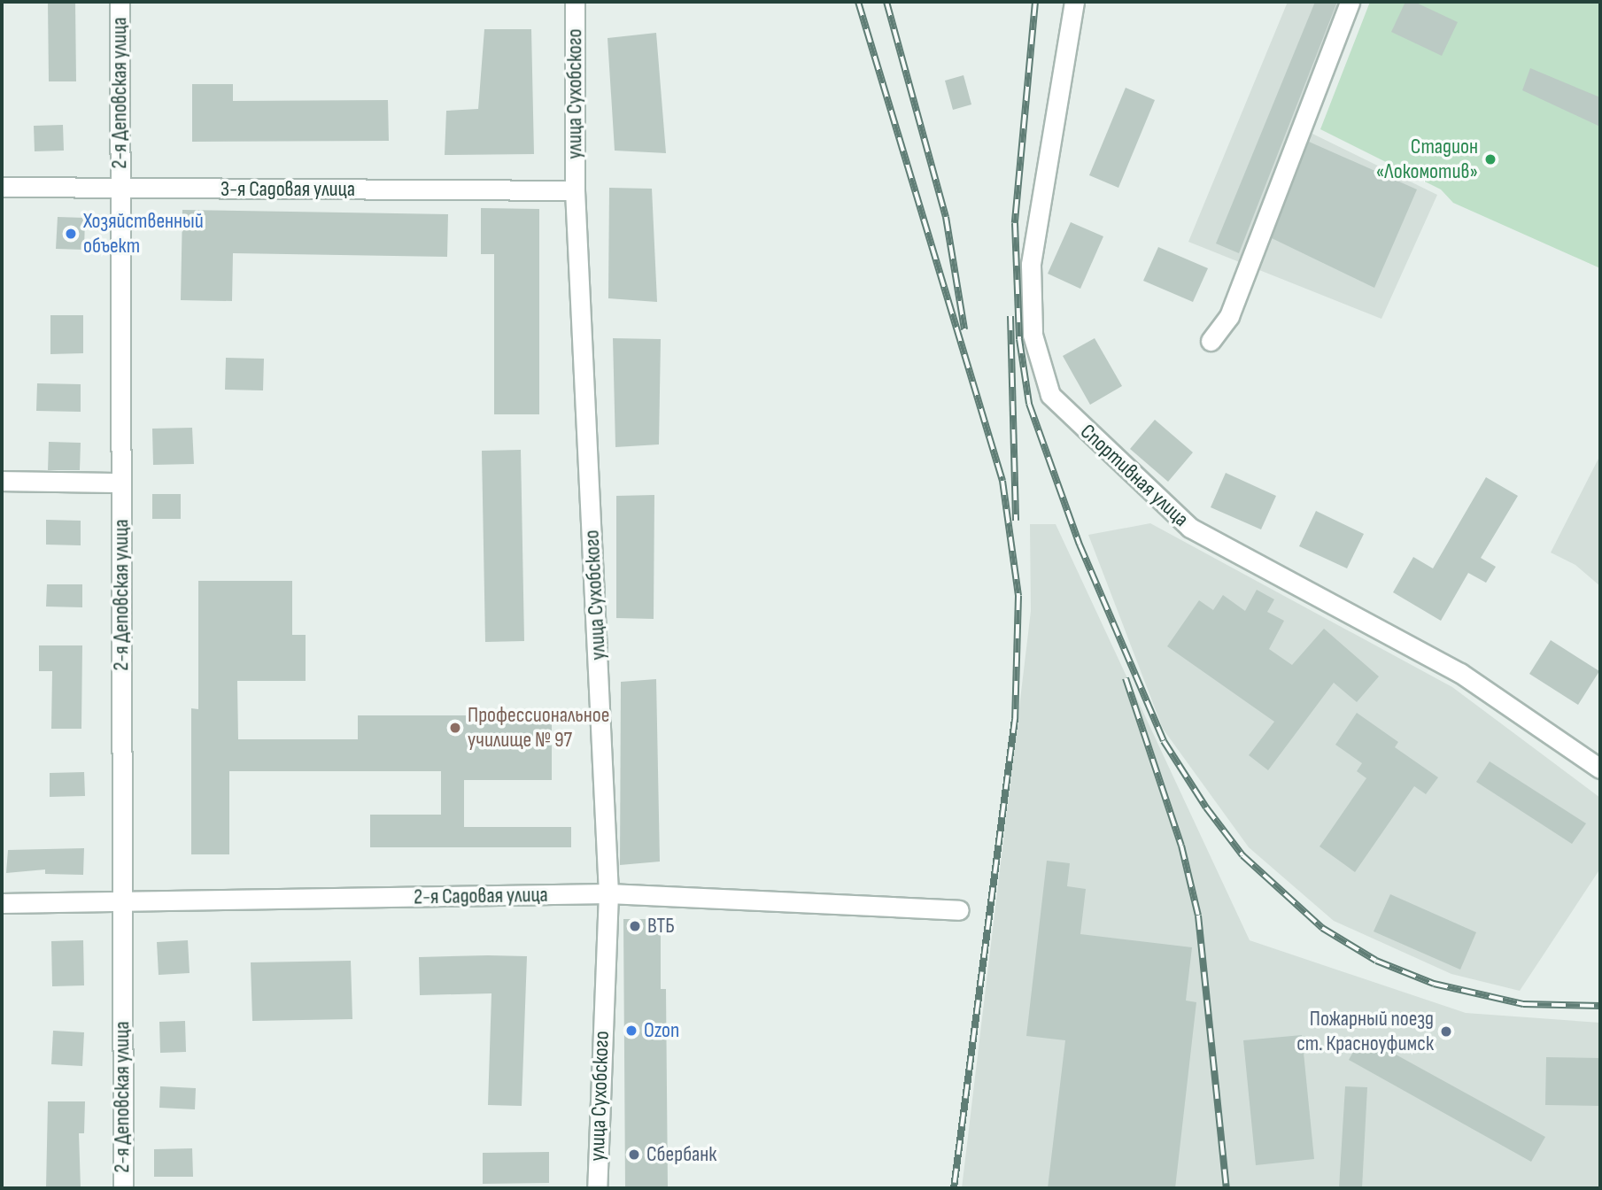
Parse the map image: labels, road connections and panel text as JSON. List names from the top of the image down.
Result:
{
  "streets": {
    "street": [
      "2-я Деповская улица",
      "улица Сухобского",
      "3-я Садовая улица",
      "Спортивная улица",
      "2-я Садовая улица"
    ]
  },
  "crossings": [
    ["2-я Деповская улица", "3-я Садовая улица"],
    ["2-я Деповская улица", "2-я Садовая улица"],
    ["улица Сухобского", "3-я Садовая улица"],
    ["улица Сухобского", "2-я Садовая улица"]
  ],
  "places": [
    "Стадион «Локомотив»",
    "Хозяйственный объект",
    "Профессиональное училище № 97",
    "ВТБ",
    "Ozon",
    "Пожарный поезд ст. Красноуфимск",
    "Сбербанк"
  ]
}
